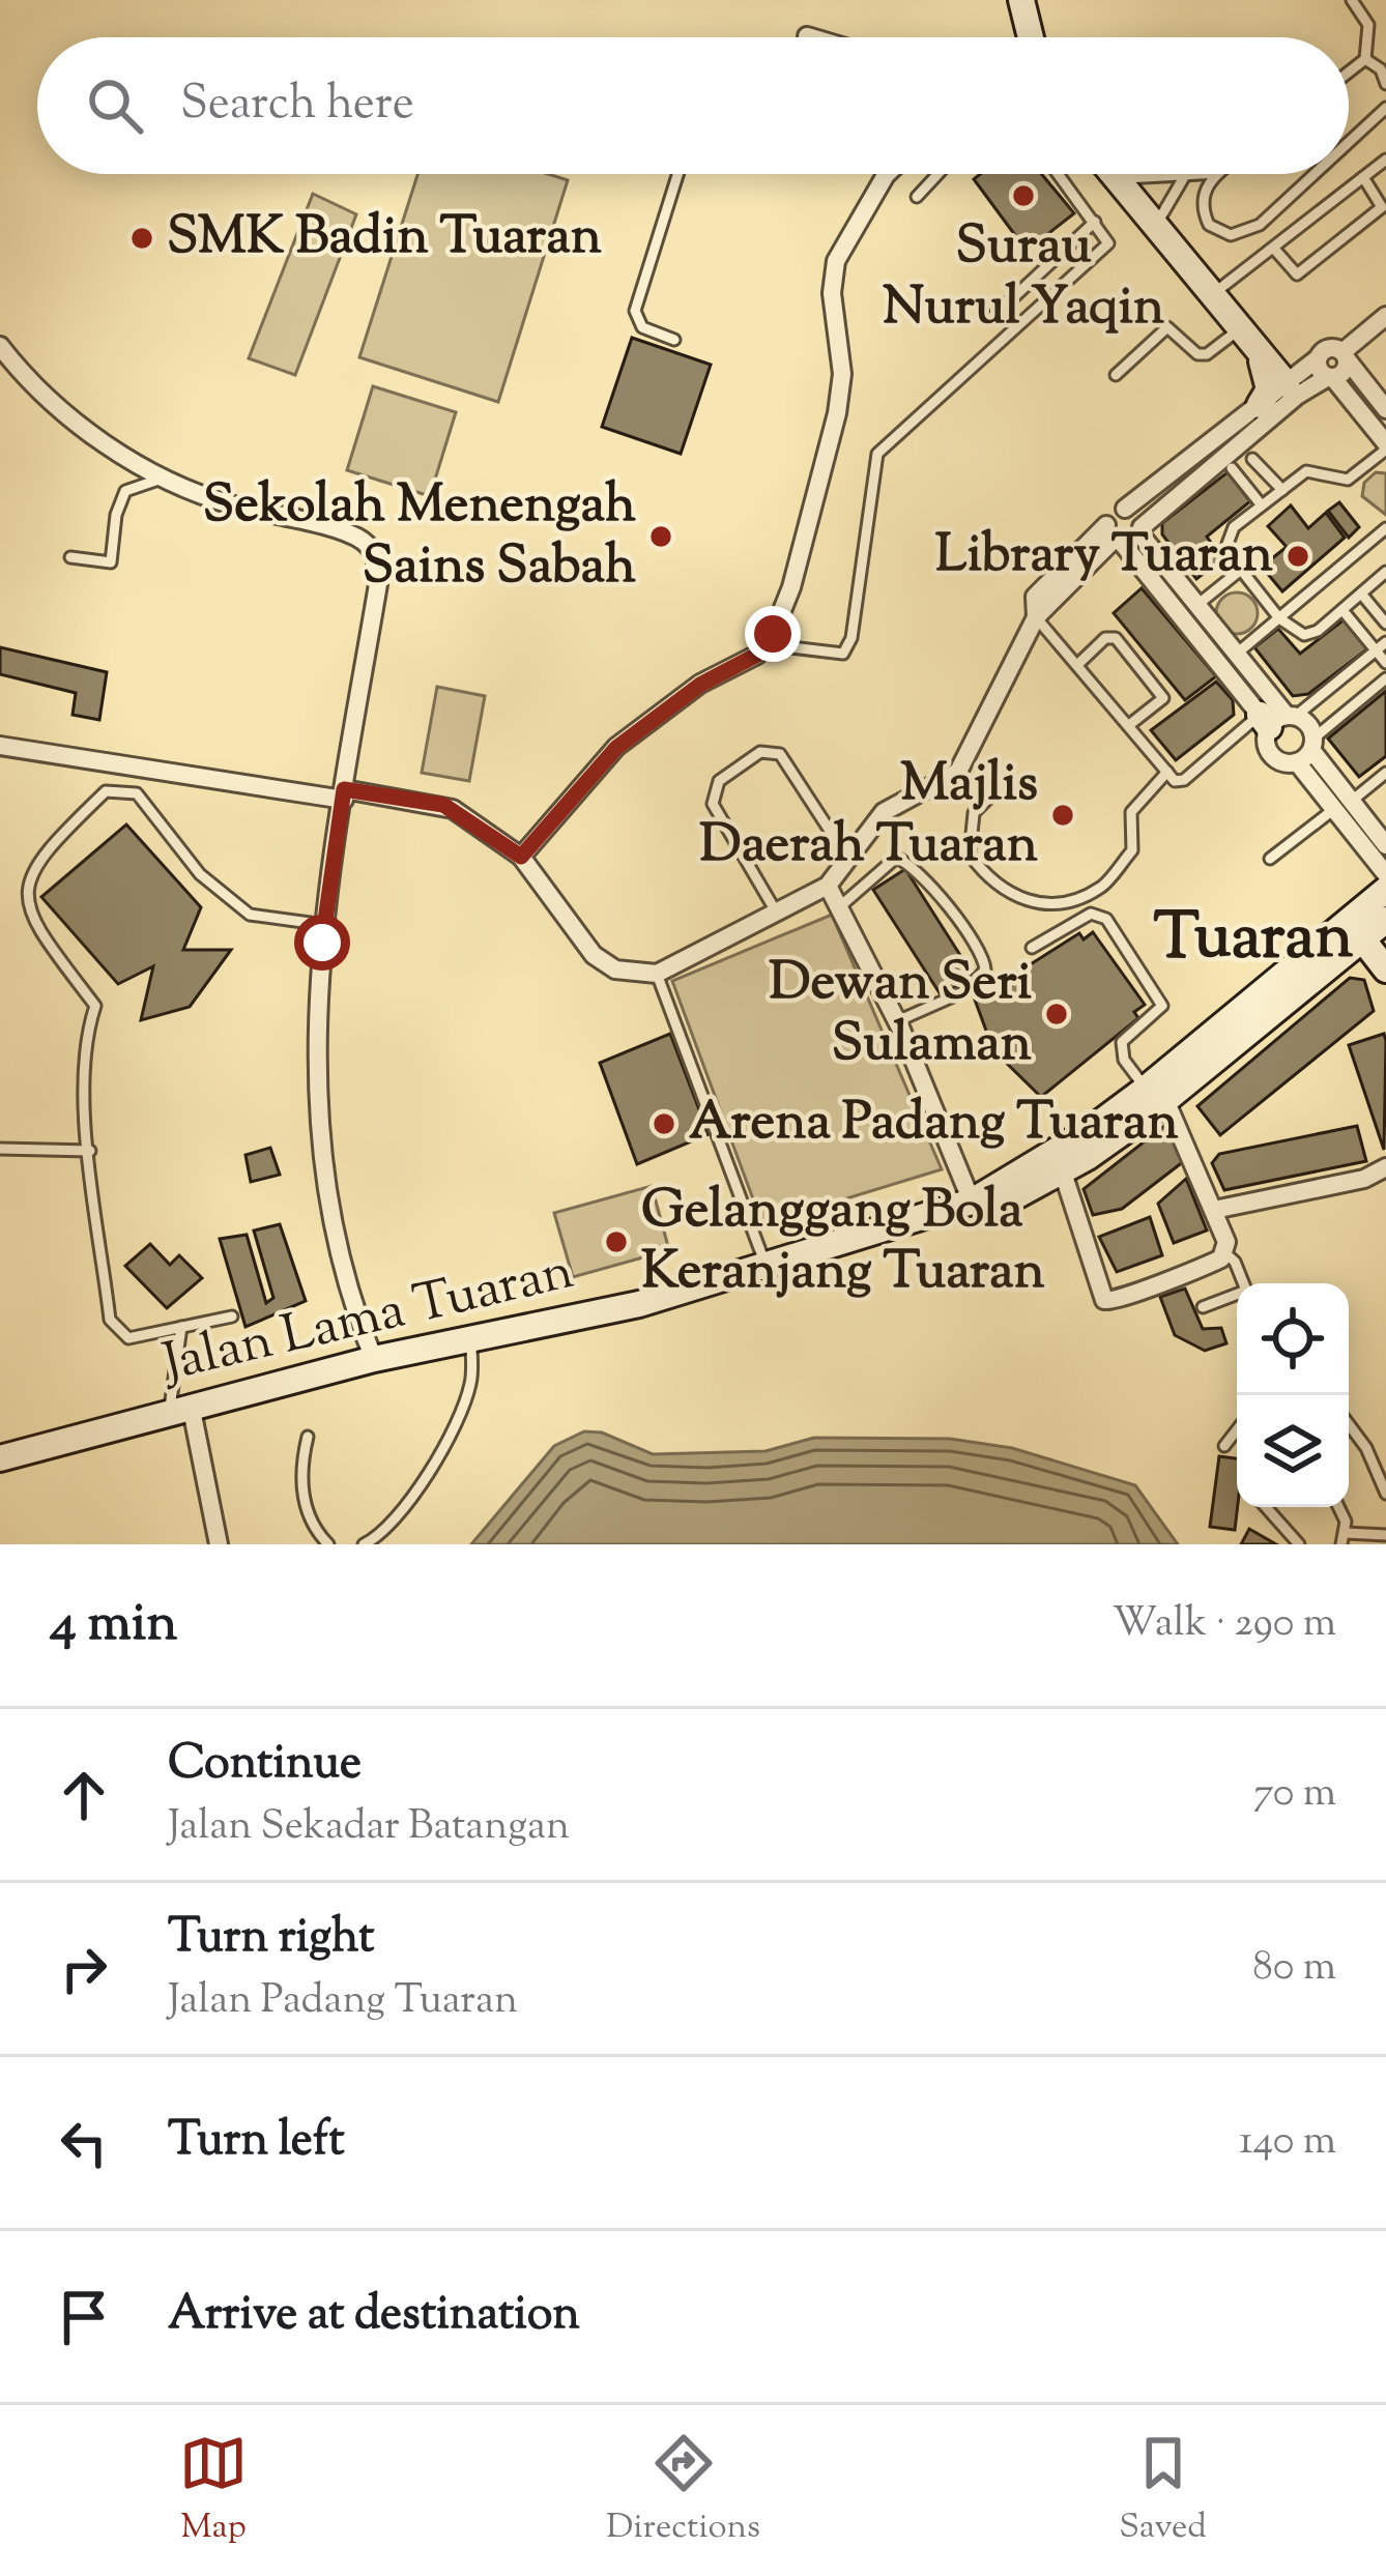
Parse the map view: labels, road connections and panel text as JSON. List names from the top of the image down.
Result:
{
  "streets": {
    "street": ["Jalan Lama Tuaran"]
  },
  "districts": ["Tuaran"],
  "places": [
    "Surau Nurul Yaqin",
    "SMK Badin Tuaran",
    "Sekolah Menengah Sains Sabah",
    "Library Tuaran",
    "Majlis Daerah Tuaran",
    "Dewan Seri Sulaman",
    "Arena Padang Tuaran",
    "Gelanggang Bola Keranjang Tuaran"
  ],
  "page": {
    "search": "Search here",
    "heading": ["4 min", "Walk · 290 m"],
    "list": [
      ["Continue", "Jalan Sekadar Batangan", "70 m"],
      ["Turn right", "Jalan Padang Tuaran", "80 m"],
      ["Turn left", "140 m"],
      "Arrive at destination"
    ],
    "nav": ["Map", "Directions", "Saved"]
  }
}
